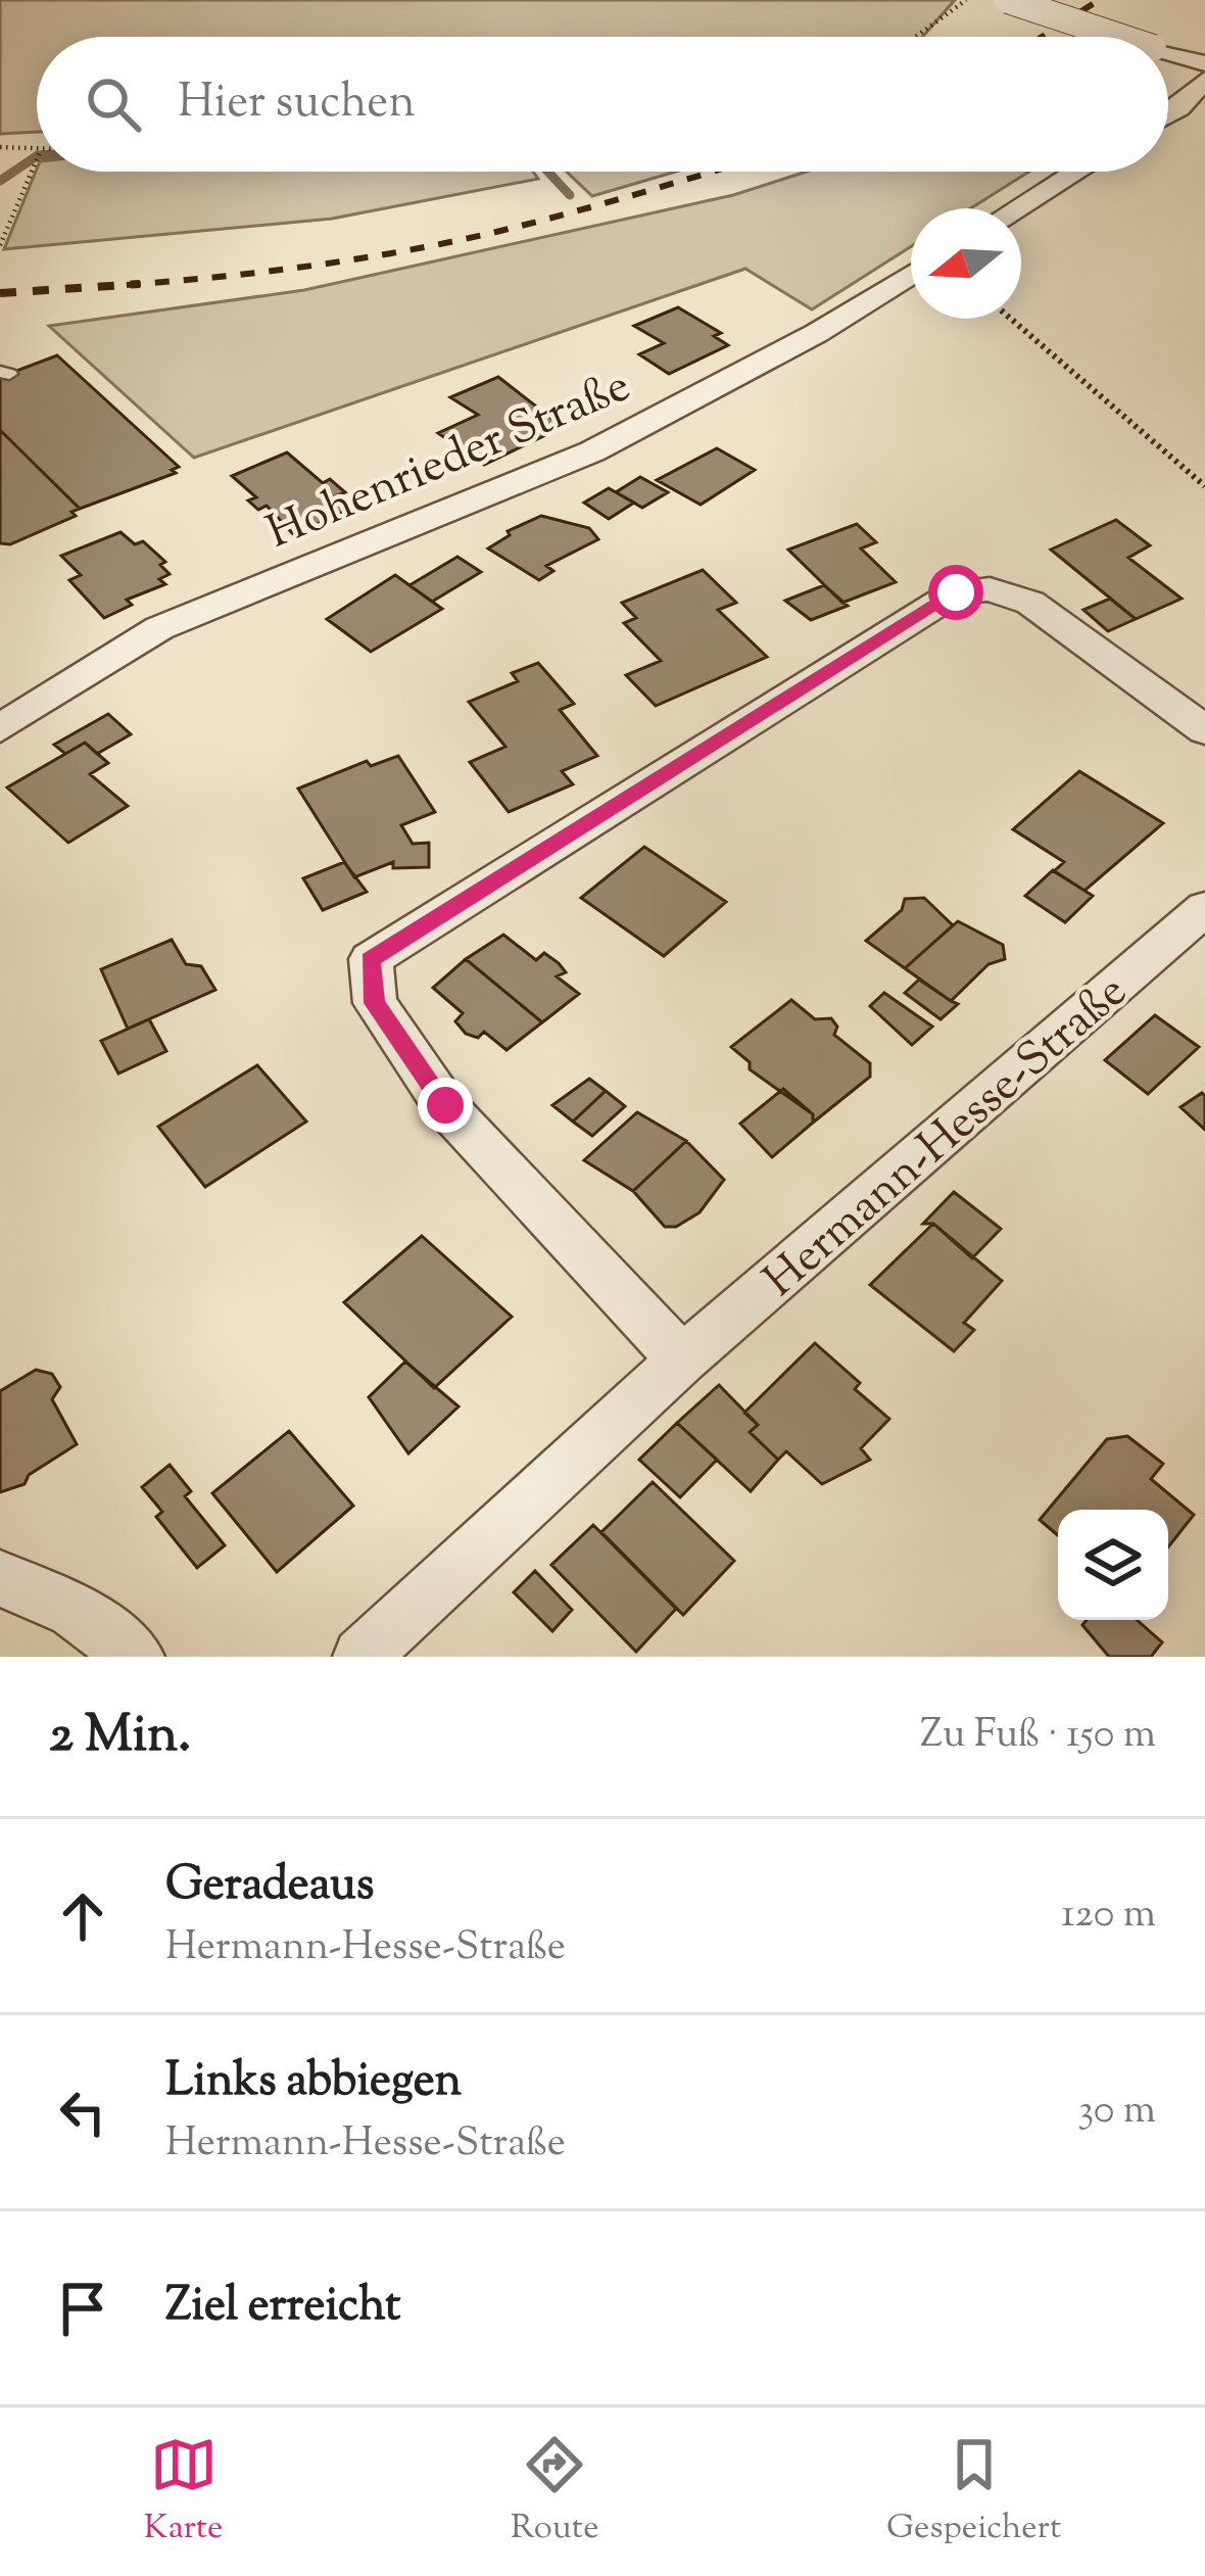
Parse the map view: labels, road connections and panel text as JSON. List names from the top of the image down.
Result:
{
  "streets": {
    "street": ["Hohenrieder Straße", "Hermann-Hesse-Straße"]
  },
  "north": "left",
  "page": {
    "search": "Hier suchen",
    "heading": ["2 Min.", "Zu Fuß · 150 m"],
    "list": [
      ["Geradeaus", "Hermann-Hesse-Straße", "120 m"],
      ["Links abbiegen", "Hermann-Hesse-Straße", "30 m"],
      "Ziel erreicht"
    ],
    "nav": ["Karte", "Route", "Gespeichert"]
  }
}
